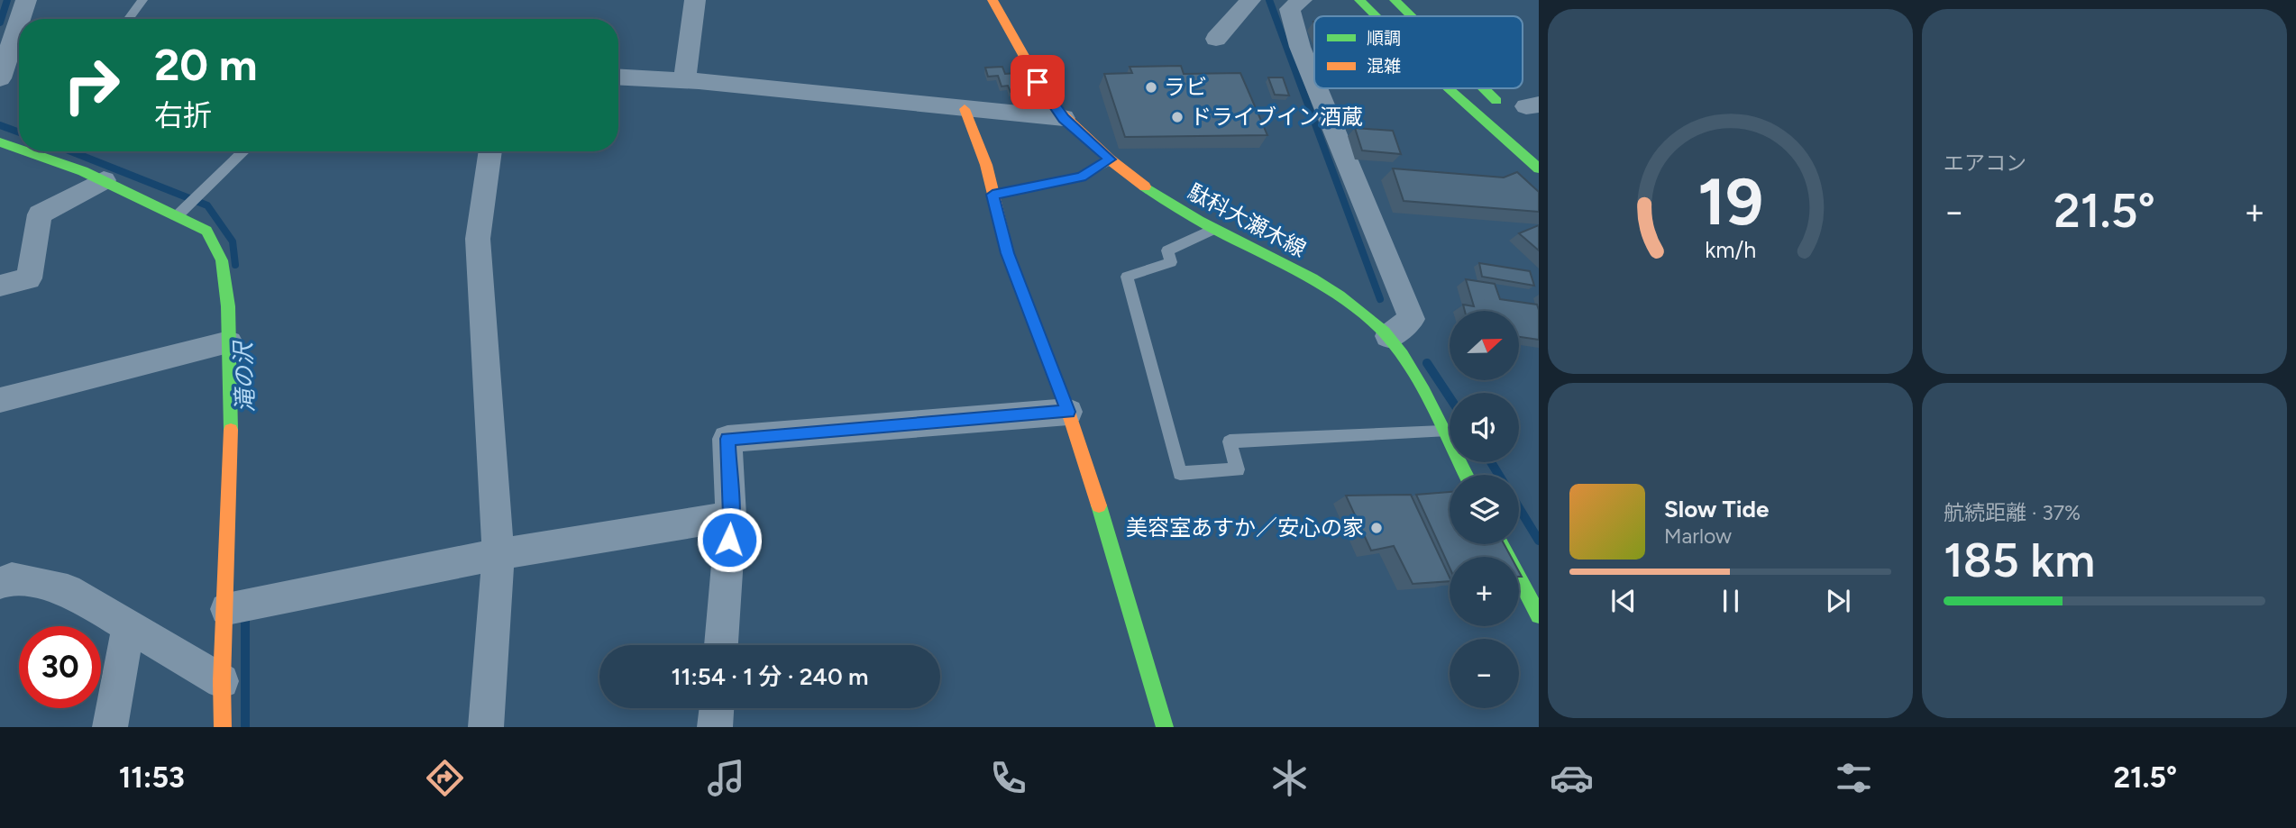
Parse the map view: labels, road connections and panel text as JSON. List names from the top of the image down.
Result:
{
  "streets": {
    "main road": ["駄科大瀬木線"]
  },
  "water": ["滝の沢"],
  "places": ["ラビ", "ドライブイン酒蔵", "美容室あすか／安心の家"],
  "legend": ["順調", "混雑"],
  "north": "right",
  "page": {
    "tile": [
      "エアコン",
      ["航続距離 · 37%", "185 km"]
    ],
    "turn": ["20 m", "右折"],
    "heat": ["−", "21.5°", "+"],
    "map_buttons": ["+", "−"],
    "song": ["Slow Tide", "Marlow"],
    "limit": "30",
    "trip": "11:54 · 1 分 · 240 m",
    "tabs": ["11:53", "21.5°"],
    "gauge": ["19", "km/h"]
  }
}
